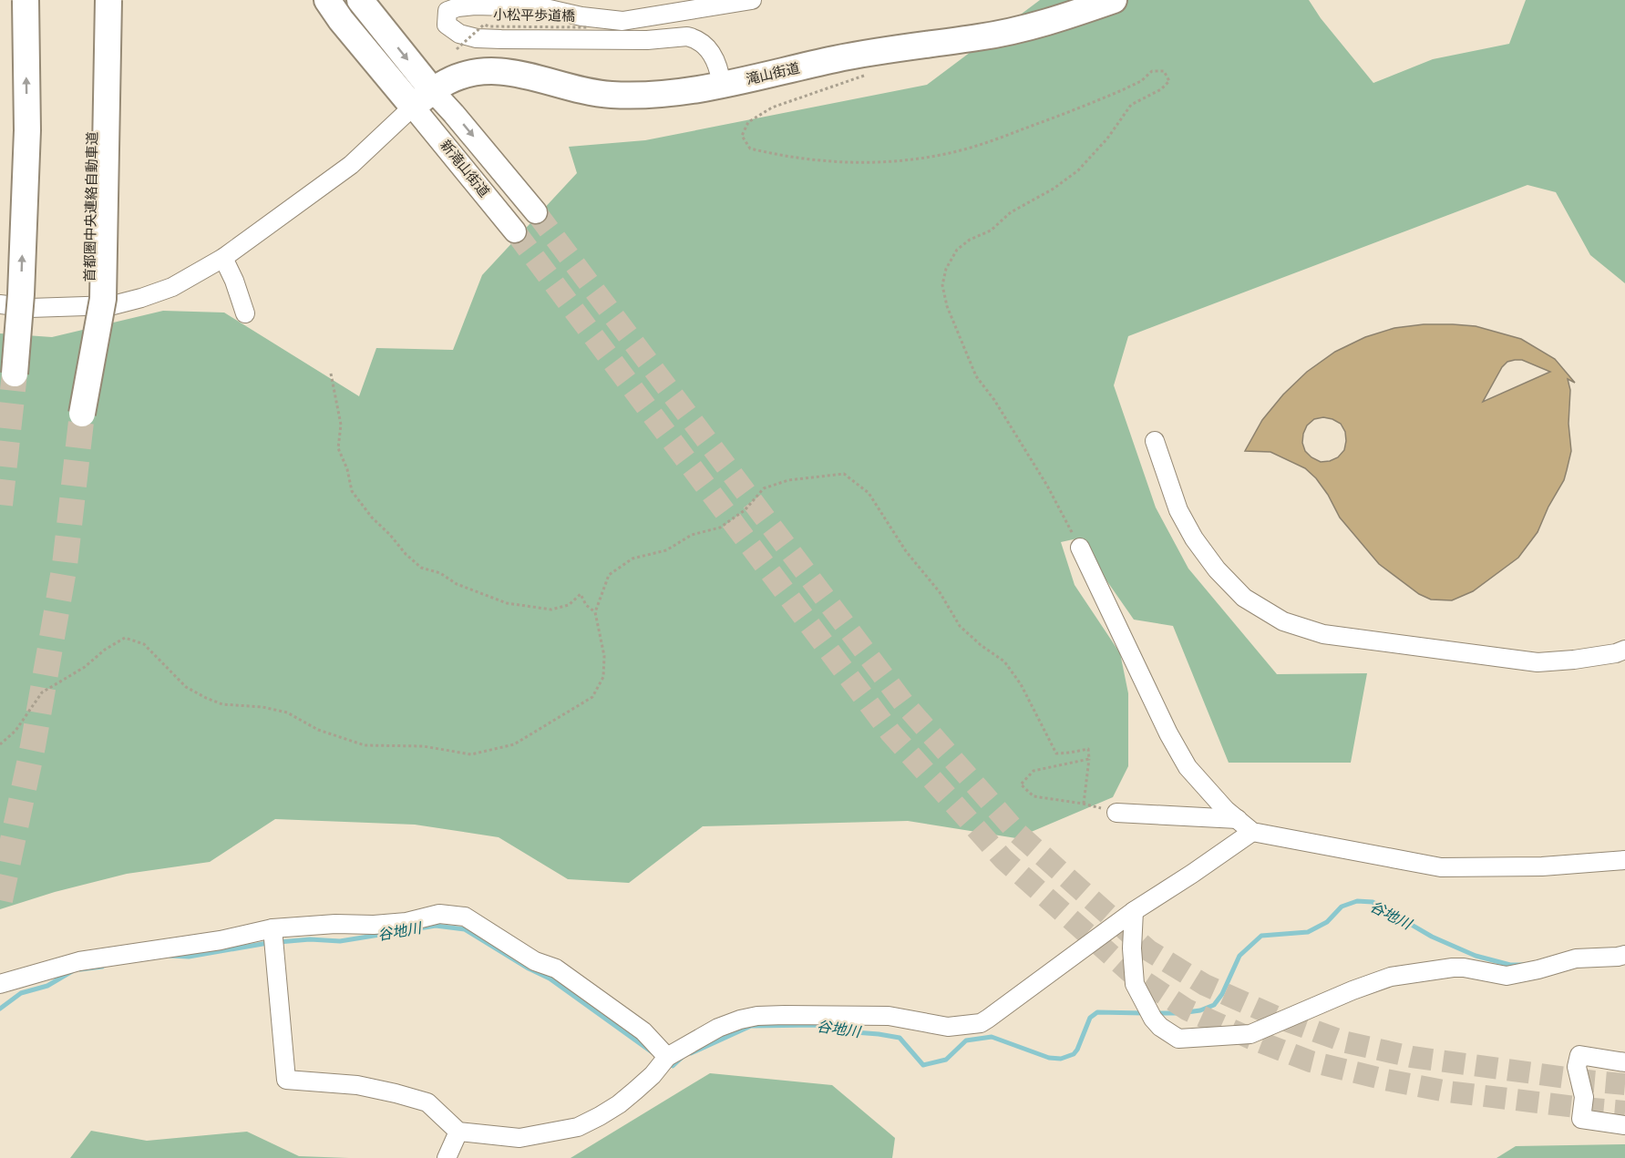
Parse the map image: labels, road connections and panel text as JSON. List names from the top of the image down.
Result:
{
  "streets": {
    "highway": ["滝山街道", "首都圏中央連絡自動車道"],
    "main road": ["新滝山街道"],
    "path": ["小松平歩道橋"]
  },
  "crossings": [
    ["滝山街道", "新滝山街道"]
  ],
  "water": ["谷地川"]
}
